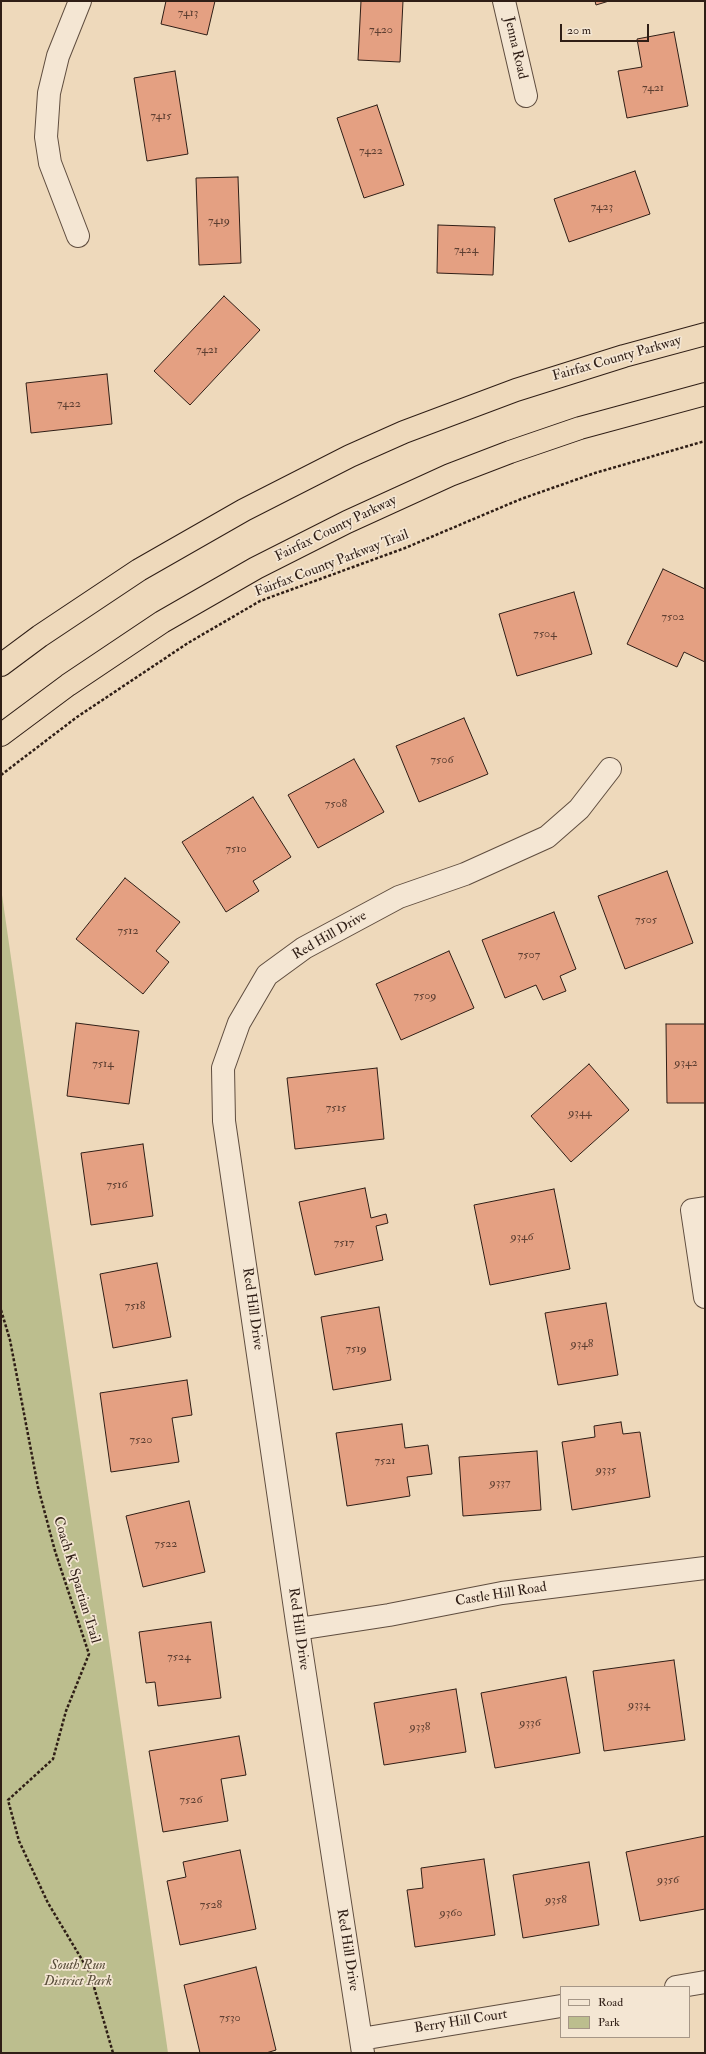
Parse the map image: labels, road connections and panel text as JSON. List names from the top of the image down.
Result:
{
  "streets": {
    "highway": ["Fairfax County Parkway"],
    "street": [
      "Jenna Road",
      "Red Hill Drive",
      "Castle Hill Road",
      "Berry Hill Court"
    ],
    "path": ["Fairfax County Parkway Trail", "Coach K. Spartian Trail"]
  },
  "crossings": [
    ["Red Hill Drive", "Castle Hill Road"],
    ["Red Hill Drive", "Berry Hill Court"]
  ],
  "parks": ["South Run District Park"],
  "house_numbers": [
    "7413",
    "7420",
    "7421",
    "7415",
    "7422",
    "7423",
    "7419",
    "7424",
    "7421",
    "7422",
    "7502",
    "7504",
    "7506",
    "7508",
    "7510",
    "7505",
    "7512",
    "7507",
    "7509",
    "9342",
    "7514",
    "7515",
    "9344",
    "7516",
    "9346",
    "7517",
    "7518",
    "9348",
    "7519",
    "7520",
    "7521",
    "9335",
    "9337",
    "7522",
    "7524",
    "9334",
    "9336",
    "9338",
    "7526",
    "9356",
    "9358",
    "7528",
    "9360",
    "7530"
  ],
  "legend": ["Road", "Park"],
  "scale_bar": "20 m"
}
